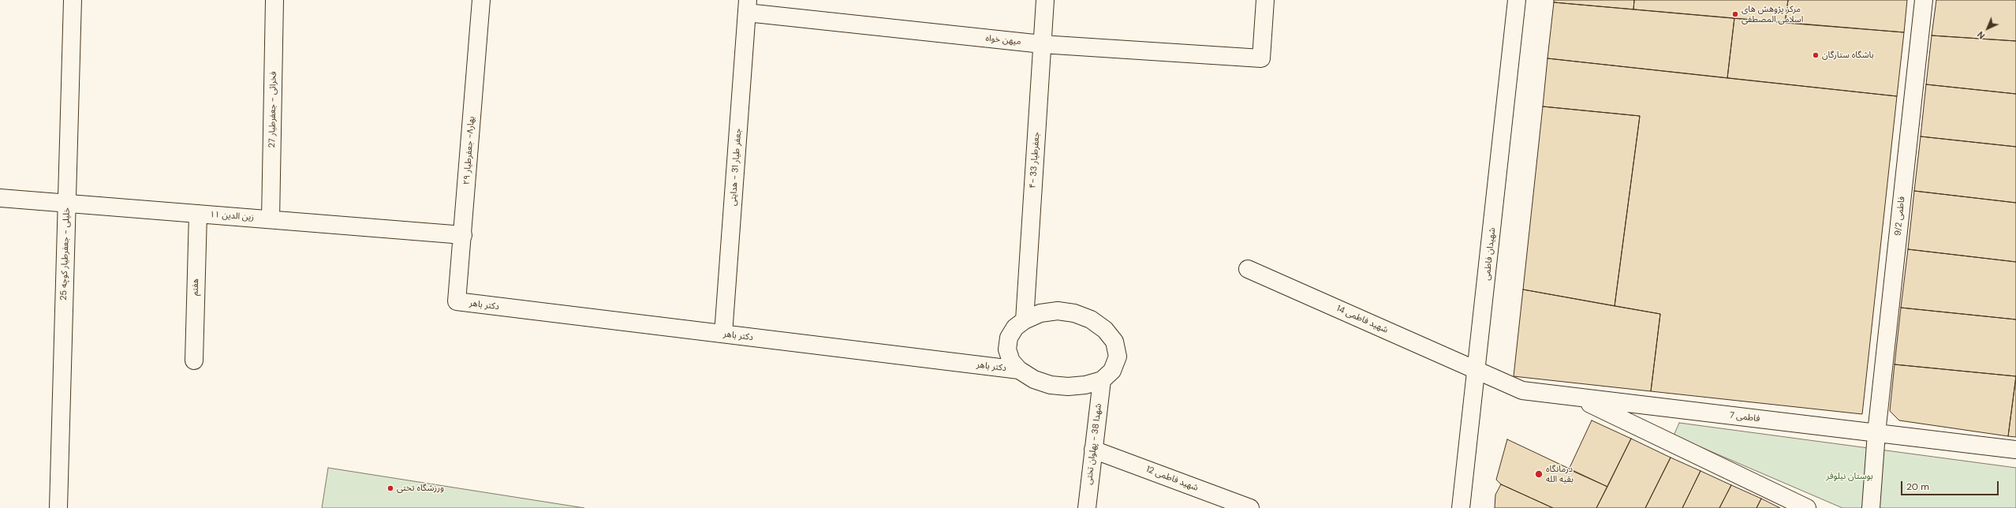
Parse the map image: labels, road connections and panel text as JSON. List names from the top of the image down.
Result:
{
  "streets": {
    "street": [
      "میهن خواه",
      "فخرائی - جعفرطیار 27",
      "بهار۸- جعفرطیار ۲۹",
      "۴- جعفرطیار 33",
      "جعفر طیار 31 - هدایتی",
      "زین الدین ۱۱",
      "فاطمی 9/2",
      "خلیلی - جعفرطیار کوچه 25",
      "شهیدان فاطمی",
      "هفتم",
      "دکتر باهر",
      "شهید فاطمی 14",
      "فاطمی 7",
      "شهدا 38 - پهلوان تختی",
      "شهید فاطمی 12"
    ]
  },
  "crossings": [
    ["میهن خواه", "۴- جعفرطیار 33"],
    ["میهن خواه", "جعفر طیار 31 - هدایتی"],
    ["فخرائی - جعفرطیار 27", "زین الدین ۱۱"],
    ["بهار۸- جعفرطیار ۲۹", "زین الدین ۱۱"],
    ["بهار۸- جعفرطیار ۲۹", "دکتر باهر"],
    ["۴- جعفرطیار 33", "دکتر باهر"],
    ["۴- جعفرطیار 33", "شهدا 38 - پهلوان تختی"],
    ["جعفر طیار 31 - هدایتی", "دکتر باهر"],
    ["زین الدین ۱۱", "خلیلی - جعفرطیار کوچه 25"],
    ["زین الدین ۱۱", "هفتم"],
    ["فاطمی 9/2", "فاطمی 7"],
    ["شهیدان فاطمی", "شهید فاطمی 14"],
    ["شهیدان فاطمی", "فاطمی 7"],
    ["دکتر باهر", "شهدا 38 - پهلوان تختی"],
    ["شهید فاطمی 14", "فاطمی 7"],
    ["شهدا 38 - پهلوان تختی", "شهید فاطمی 12"]
  ],
  "parks": ["بوستان نیلوفر"],
  "places": [
    "مرکز پژوهش های اسلامی المصطفی",
    "باشگاه ستارگان",
    "درمانگاه بقیه الله",
    "ورزشگاه تختی"
  ],
  "scale_bar": "20 m",
  "north": "bottom left"
}
